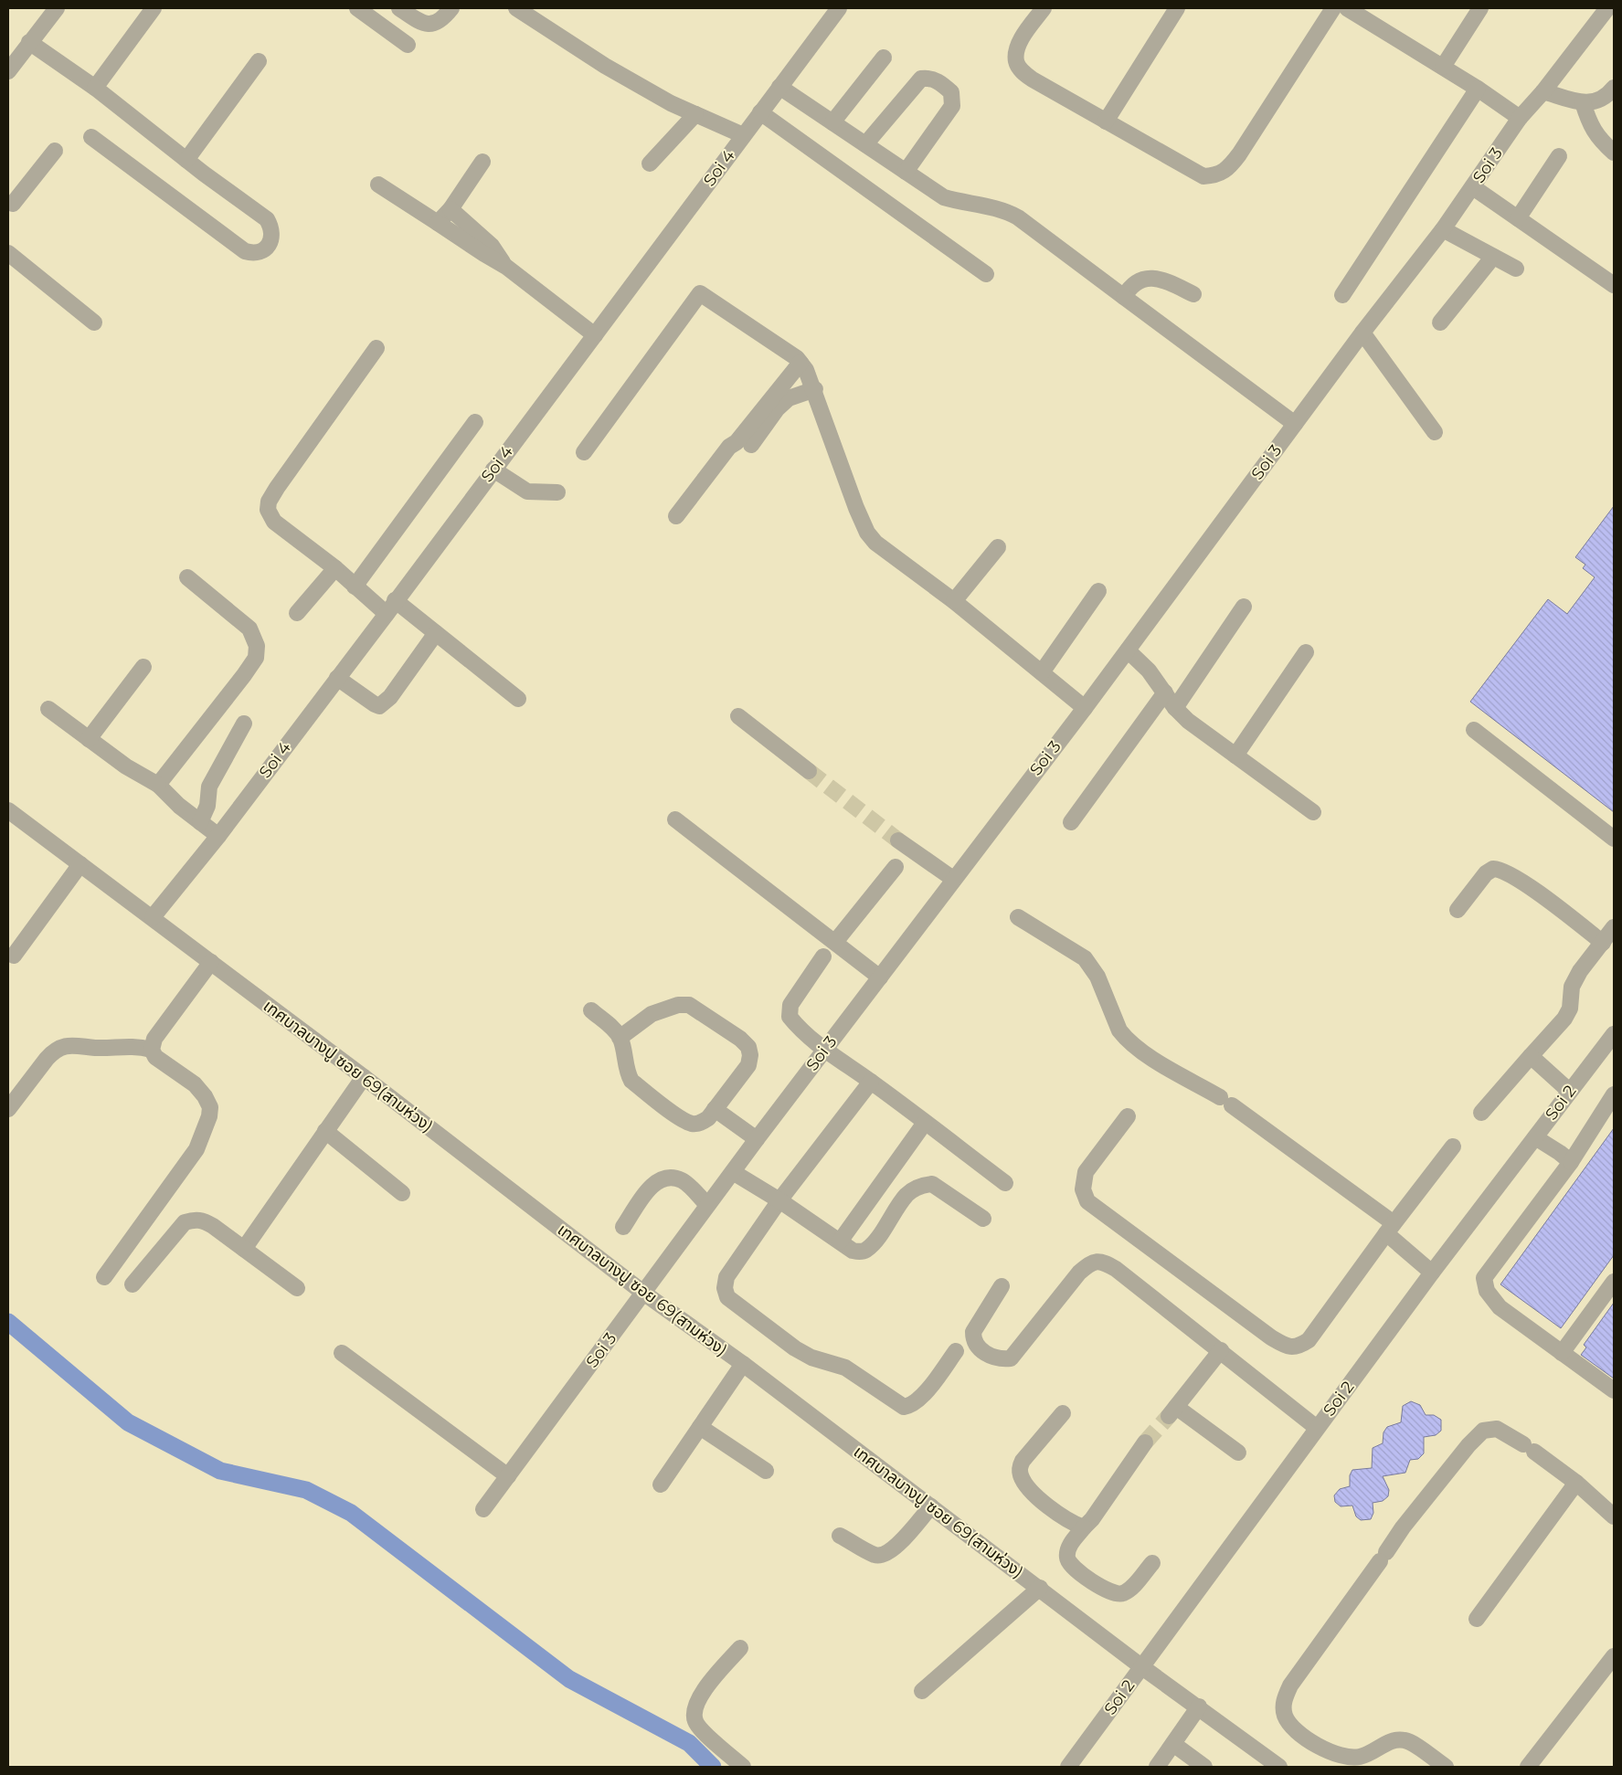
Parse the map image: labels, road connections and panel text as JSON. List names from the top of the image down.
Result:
{
  "streets": {
    "street": [
      "Soi 3",
      "Soi 4",
      "เทศบาลบางปู ซอย 69(สามห่วง)",
      "Soi 2"
    ]
  },
  "crossings": [
    ["Soi 3", "เทศบาลบางปู ซอย 69(สามห่วง)"],
    ["Soi 4", "เทศบาลบางปู ซอย 69(สามห่วง)"],
    ["เทศบาลบางปู ซอย 69(สามห่วง)", "Soi 2"]
  ]
}
